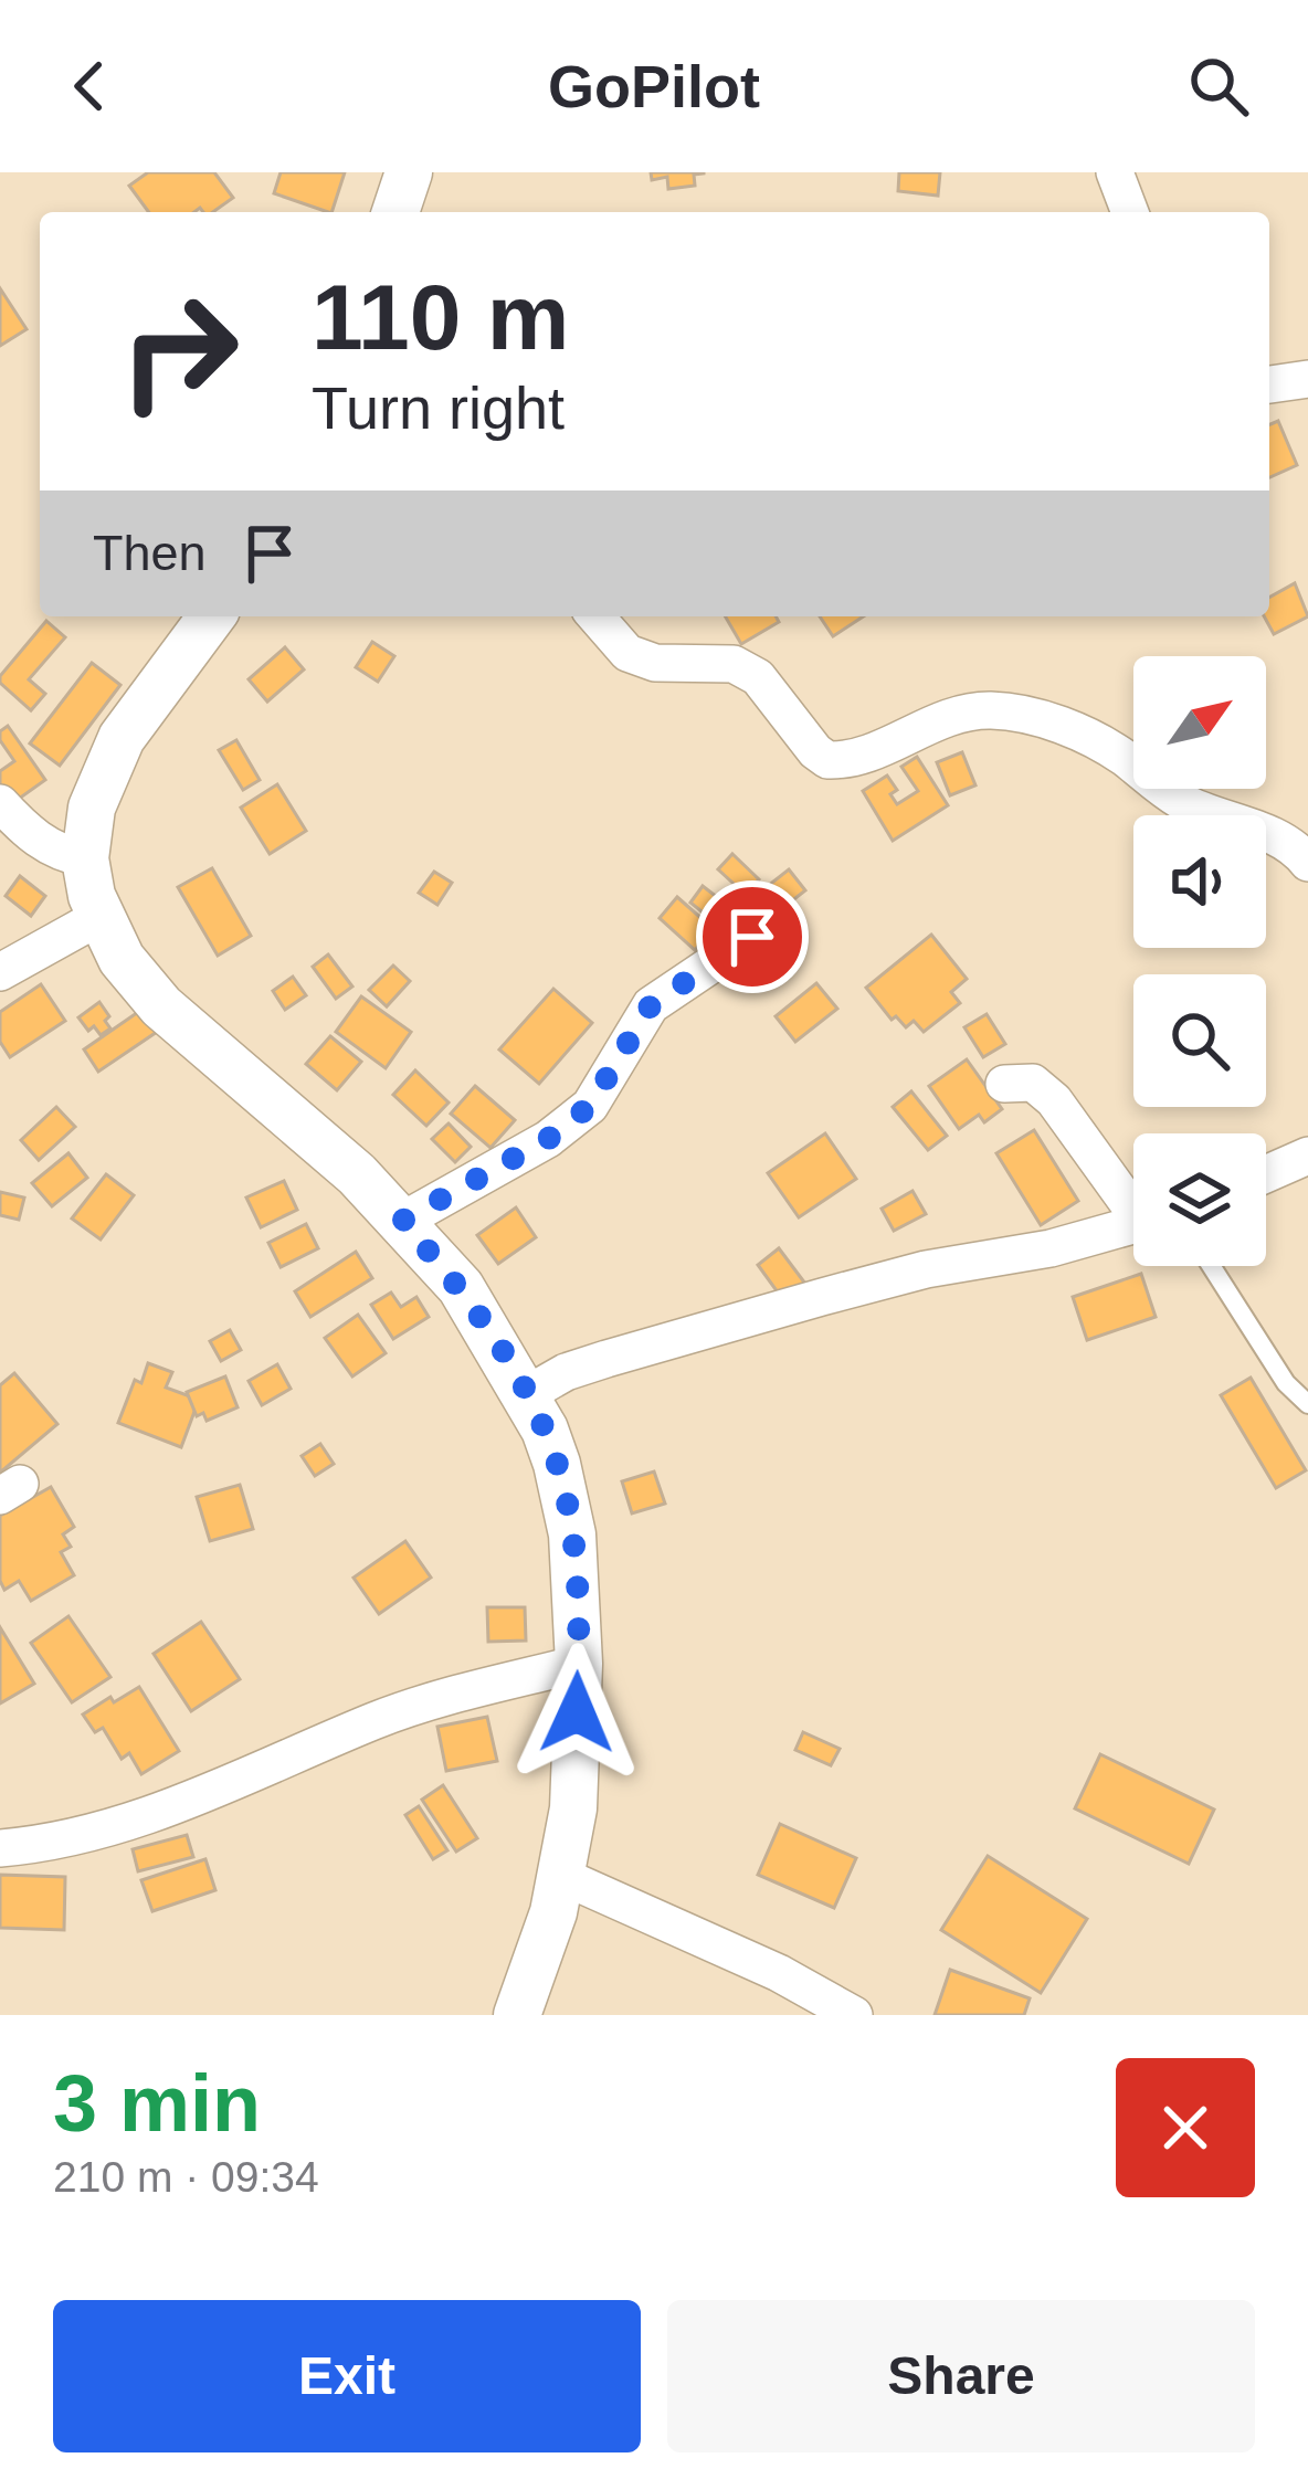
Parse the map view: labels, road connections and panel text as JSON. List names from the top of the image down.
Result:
{
  "north": "top right",
  "page": {
    "header": "GoPilot",
    "turn": ["110 m", "Turn right"],
    "then": "Then",
    "heading": ["3 min", "210 m · 09:34"],
    "buttons": ["Exit", "Share"]
  }
}
